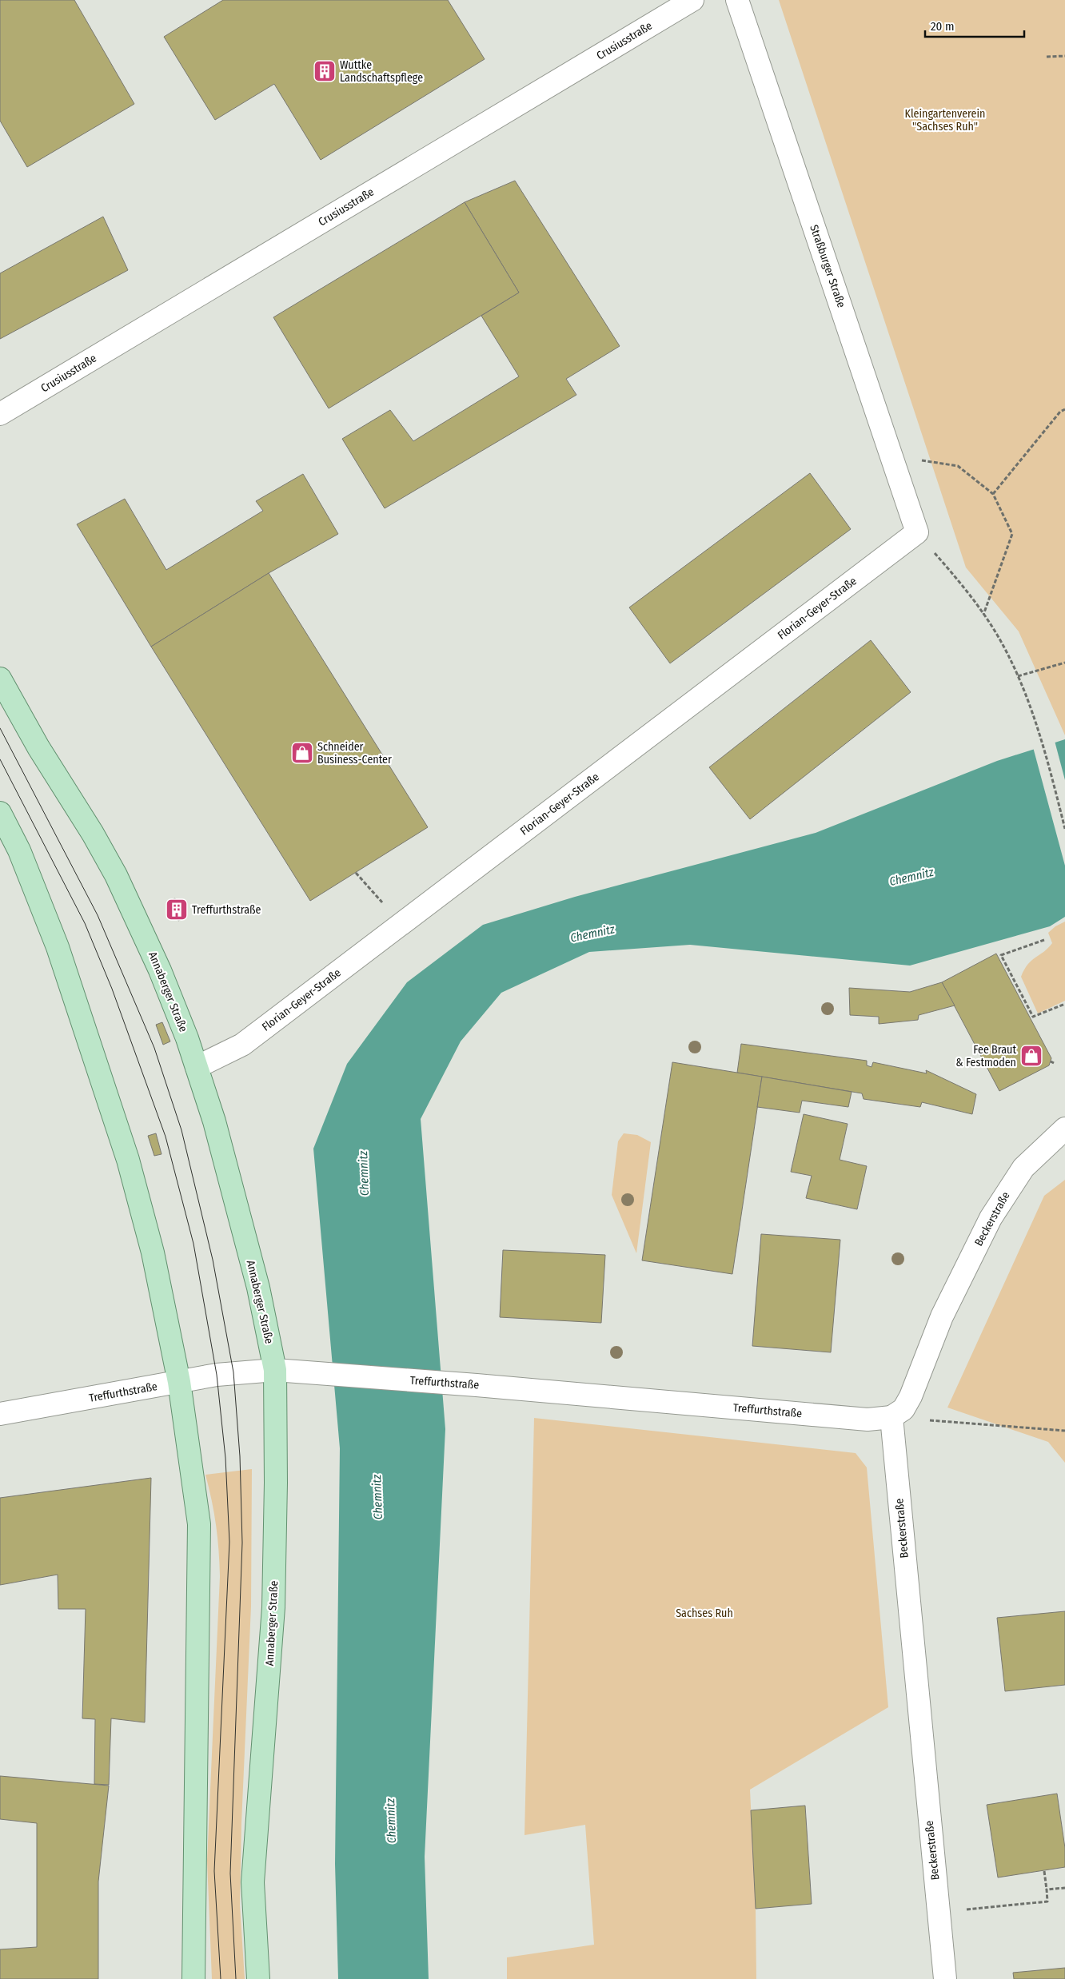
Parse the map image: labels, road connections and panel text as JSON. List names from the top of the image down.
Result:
{
  "streets": {
    "main road": ["Annaberger Straße"],
    "street": [
      "Crusiusstraße",
      "Straßburger Straße",
      "Florian-Geyer-Straße",
      "Beckerstraße",
      "Treffurthstraße"
    ]
  },
  "crossings": [
    ["Straßburger Straße", "Florian-Geyer-Straße"],
    ["Florian-Geyer-Straße", "Annaberger Straße"],
    ["Annaberger Straße", "Treffurthstraße"],
    ["Beckerstraße", "Treffurthstraße"]
  ],
  "water": ["Chemnitz"],
  "parks": ["Kleingartenverein \"Sachses Ruh\"", "Sachses Ruh"],
  "places": {
    "building": ["Wuttke Landschaftspflege", "Treffurthstraße"],
    "shop": ["Schneider Business-Center", "Fee Braut & Festmoden"]
  },
  "scale_bar": "20 m"
}
